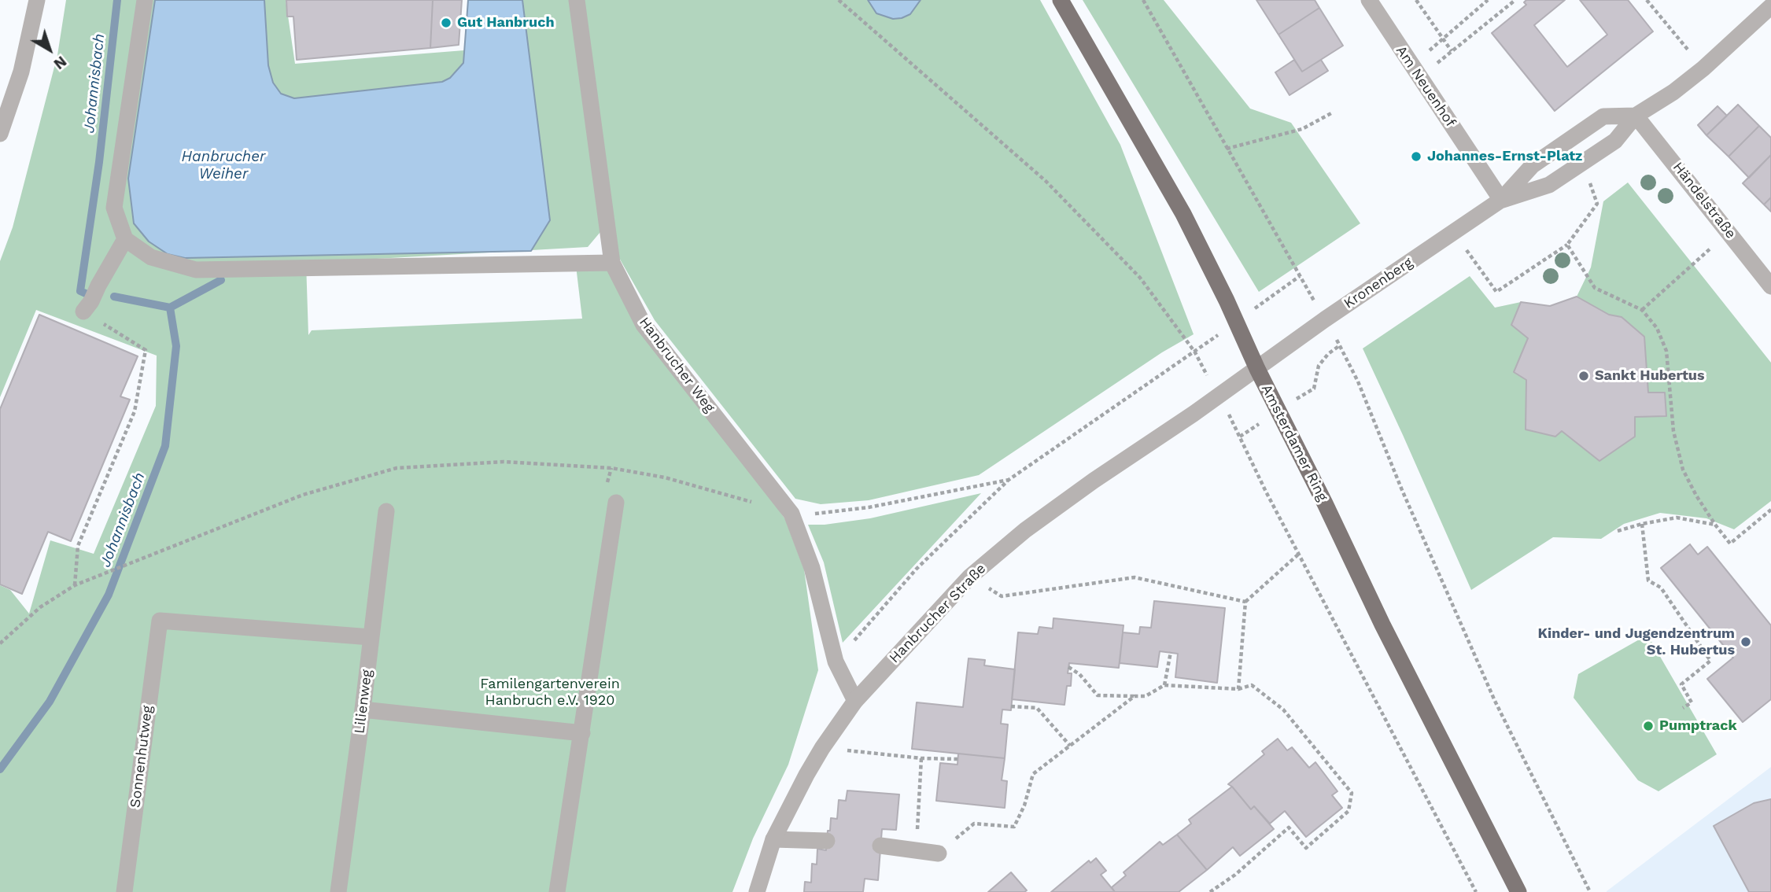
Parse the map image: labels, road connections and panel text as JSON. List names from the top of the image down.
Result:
{
  "streets": {
    "main road": ["Amsterdamer Ring"],
    "street": [
      "Am Neuenhof",
      "Händelstraße",
      "Kronenberg",
      "Hanbrucher Weg",
      "Hanbrucher Straße",
      "Lilienweg",
      "Sonnenhutweg"
    ]
  },
  "crossings": [
    ["Am Neuenhof", "Kronenberg"],
    ["Händelstraße", "Kronenberg"],
    ["Kronenberg", "Amsterdamer Ring"],
    ["Kronenberg", "Hanbrucher Straße"],
    ["Hanbrucher Weg", "Hanbrucher Straße"],
    ["Amsterdamer Ring", "Hanbrucher Straße"],
    ["Lilienweg", "Sonnenhutweg"]
  ],
  "water": ["Johannisbach", "Hanbrucher Weiher"],
  "parks": ["Familengartenverein Hanbruch e.V. 1920"],
  "places": [
    "Gut Hanbruch",
    "Johannes-Ernst-Platz",
    "Sankt Hubertus",
    "Kinder- und Jugendzentrum St. Hubertus",
    "Pumptrack"
  ],
  "north": "bottom right"
}
